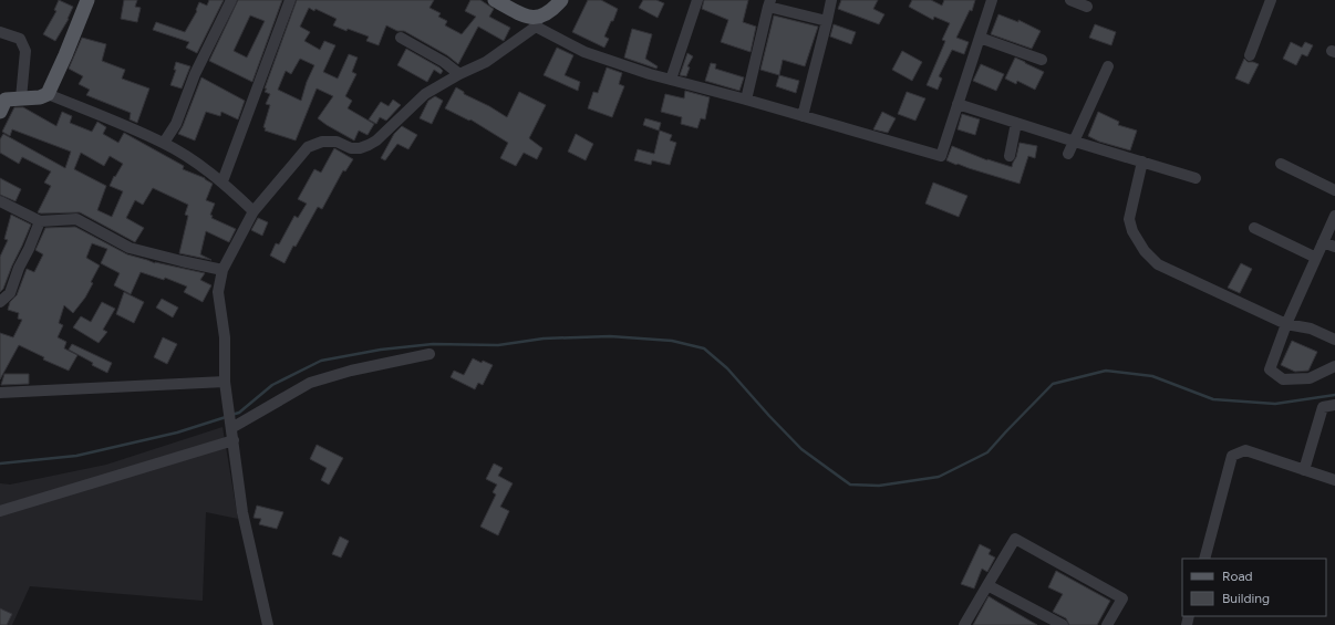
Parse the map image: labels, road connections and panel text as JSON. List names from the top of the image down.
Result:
{
  "legend": ["Road", "Building"]
}
